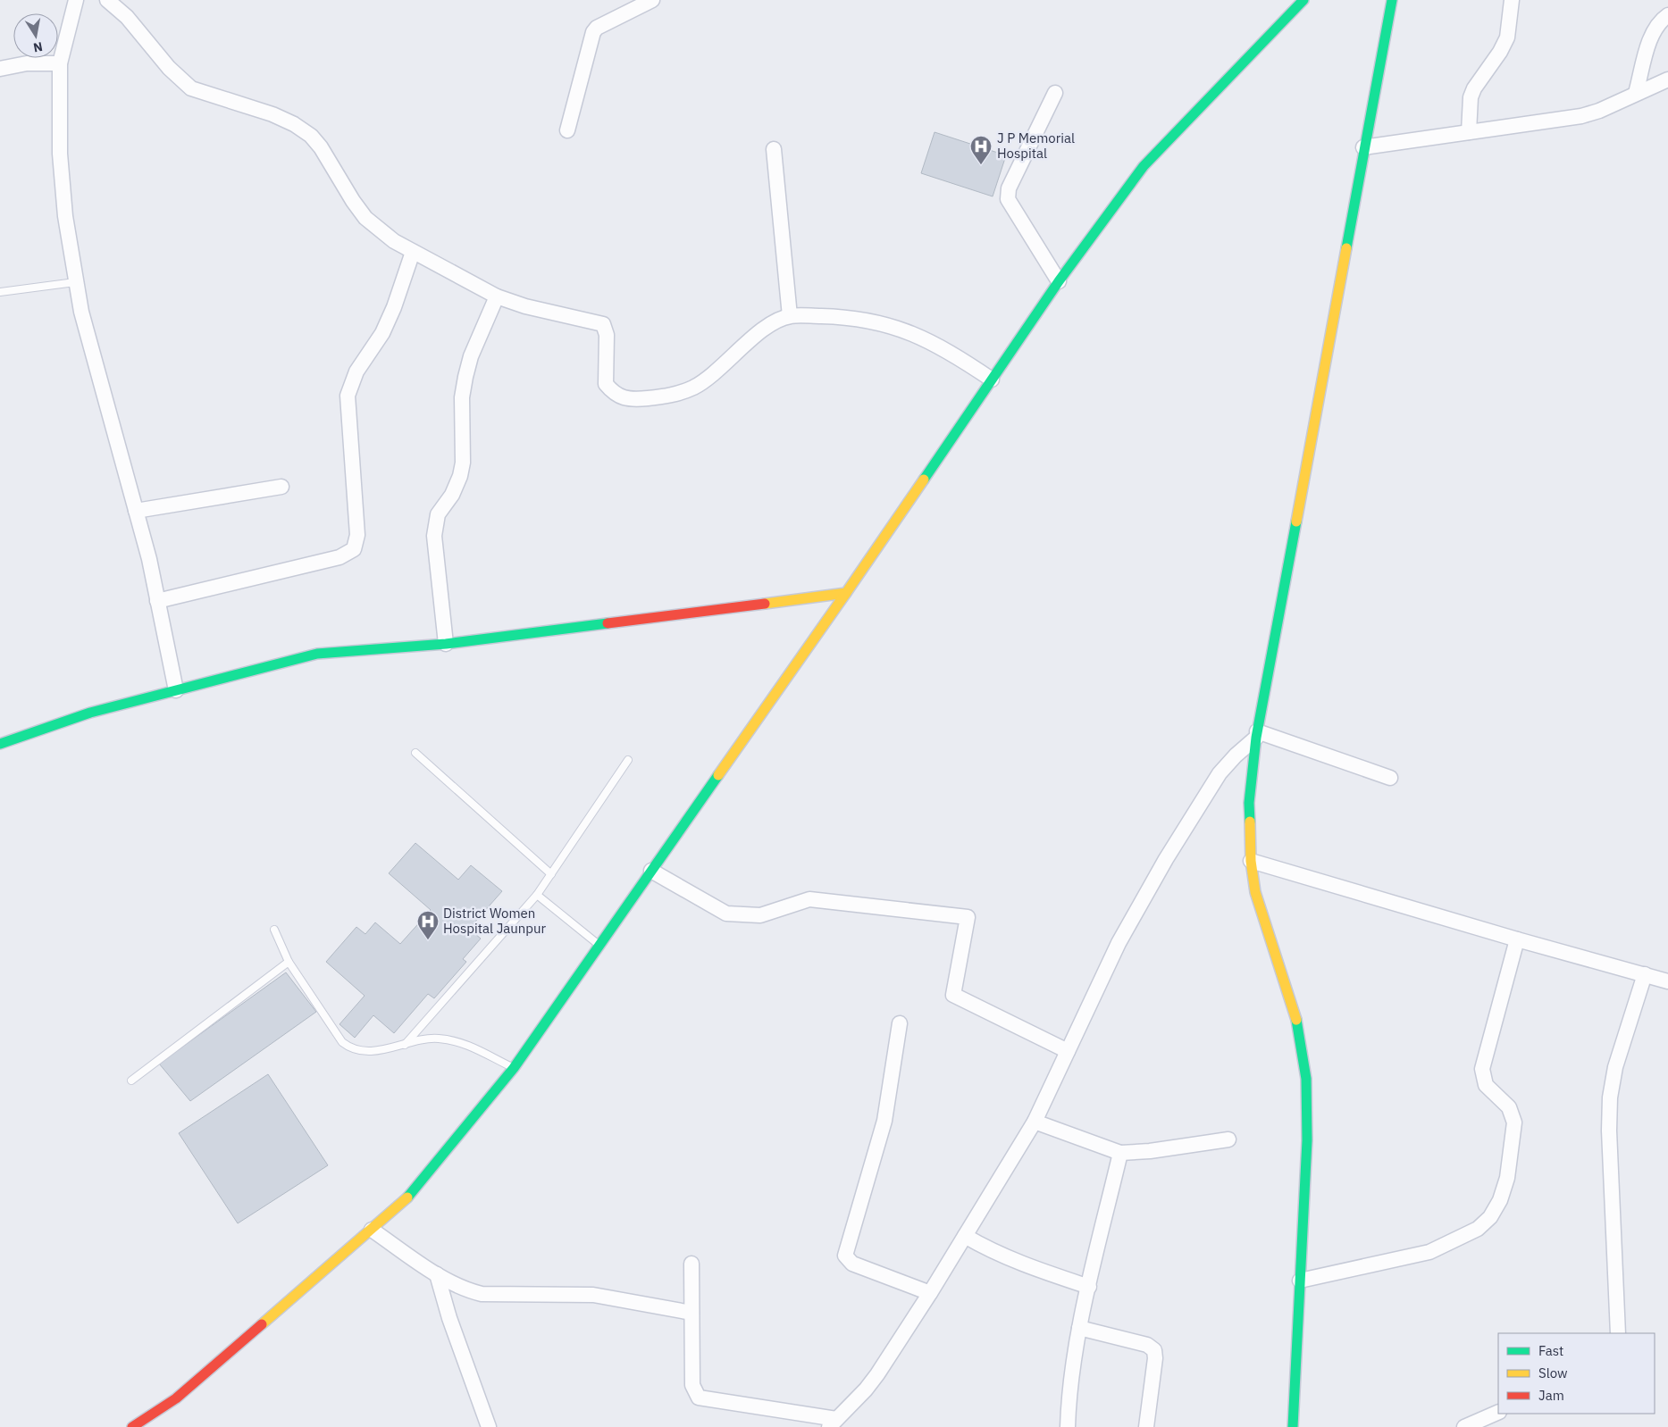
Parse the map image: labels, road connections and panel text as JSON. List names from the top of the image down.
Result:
{
  "places": {
    "hospital": ["J P Memorial Hospital", "District Women Hospital Jaunpur"]
  },
  "legend": ["Fast", "Slow", "Jam"],
  "north": "bottom"
}
